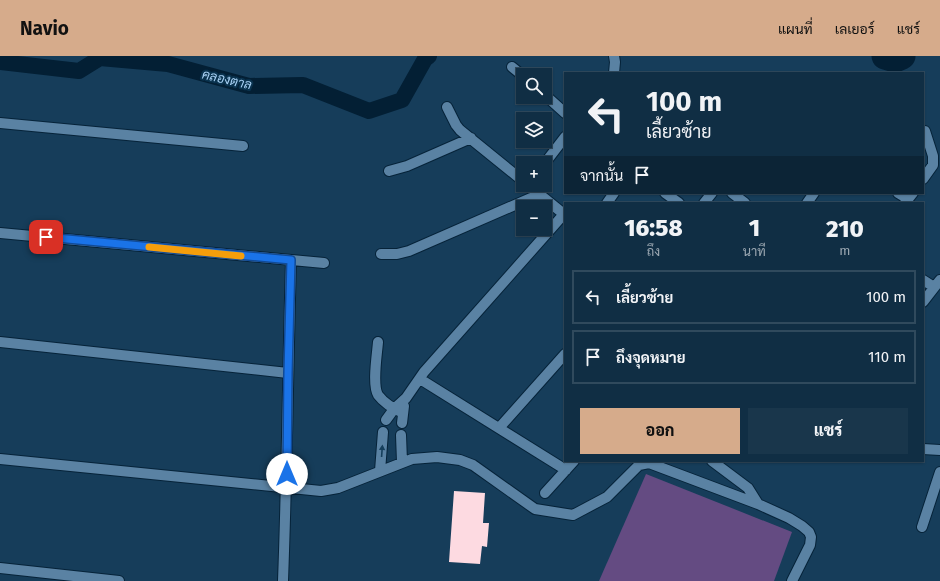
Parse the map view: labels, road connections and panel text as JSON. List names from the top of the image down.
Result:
{
  "water": ["คลองตาล"],
  "page": {
    "header": "Navio",
    "nav": ["แผนที่", "เลเยอร์", "แชร์"],
    "map_buttons": ["+", "−"],
    "turn": ["100 m", "เลี้ยวซ้าย"],
    "then": "จากนั้น",
    "eta": [
      "16:58",
      "ถึง",
      "1",
      "นาที",
      "210",
      "m"
    ],
    "list": [
      {
        "name": "เลี้ยวซ้าย",
        "value": "100 m"
      },
      {
        "name": "ถึงจุดหมาย",
        "value": "110 m"
      }
    ],
    "buttons": ["ออก", "แชร์"]
  }
}
